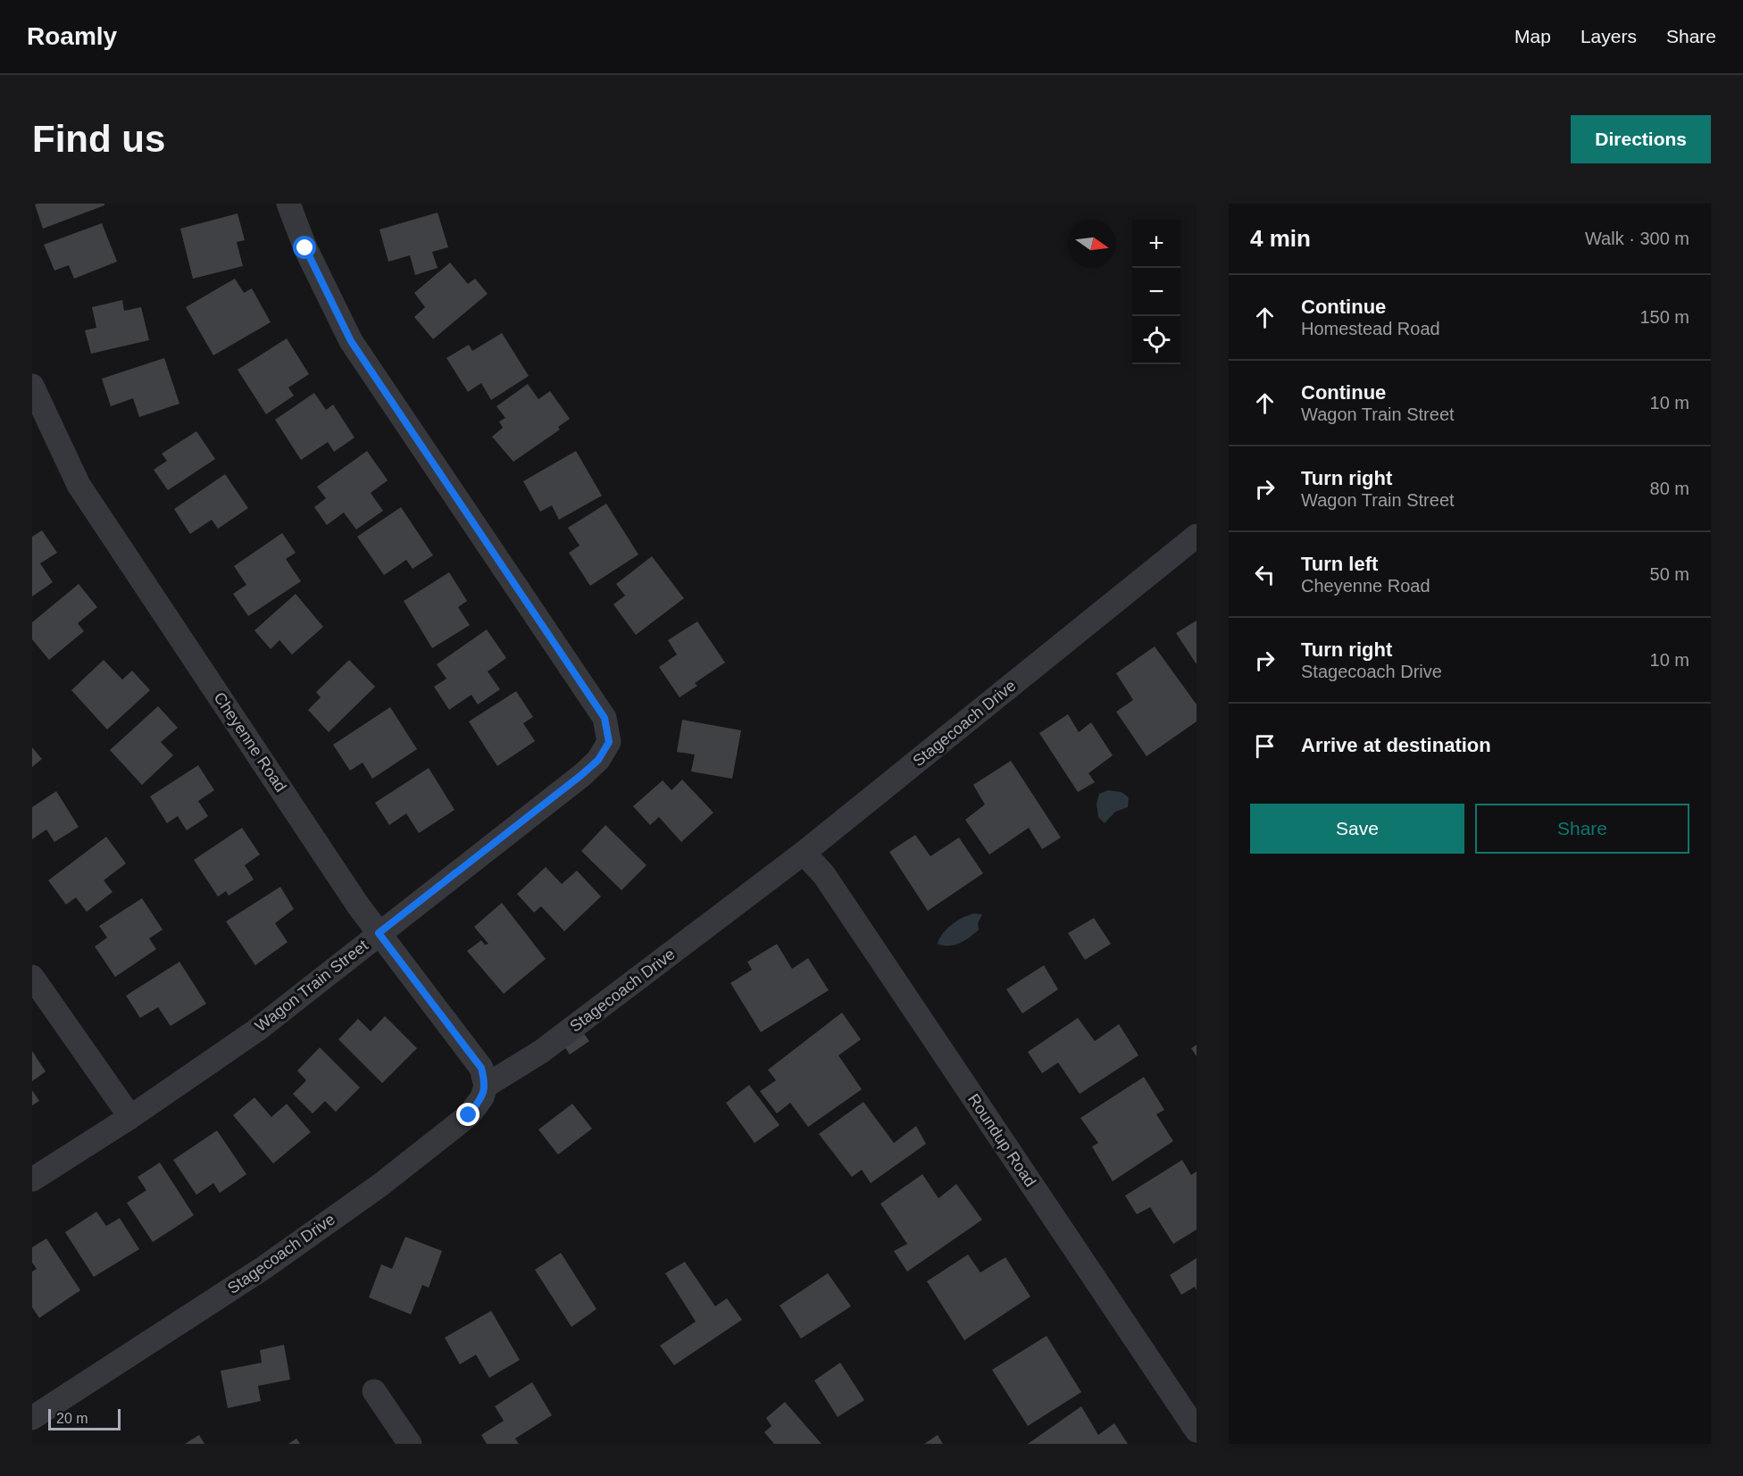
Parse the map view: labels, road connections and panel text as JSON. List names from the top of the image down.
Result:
{
  "streets": {
    "street": [
      "Stagecoach Drive",
      "Cheyenne Road",
      "Wagon Train Street",
      "Roundup Road"
    ]
  },
  "crossings": [
    ["Stagecoach Drive", "Cheyenne Road"],
    ["Stagecoach Drive", "Roundup Road"],
    ["Cheyenne Road", "Wagon Train Street"]
  ],
  "scale_bar": "20 m",
  "north": "right",
  "page": {
    "header": "Roamly",
    "nav": ["Map", "Layers", "Share"],
    "buttons": [
      "Directions",
      ["Save", "Share"]
    ],
    "title": "Find us",
    "heading": ["4 min", "Walk · 300 m"],
    "map_buttons": ["+", "−"],
    "list": [
      ["Continue", "Homestead Road", "150 m"],
      ["Continue", "Wagon Train Street", "10 m"],
      ["Turn right", "Wagon Train Street", "80 m"],
      ["Turn left", "Cheyenne Road", "50 m"],
      ["Turn right", "Stagecoach Drive", "10 m"],
      "Arrive at destination"
    ],
    "scale": "20 m"
  }
}
